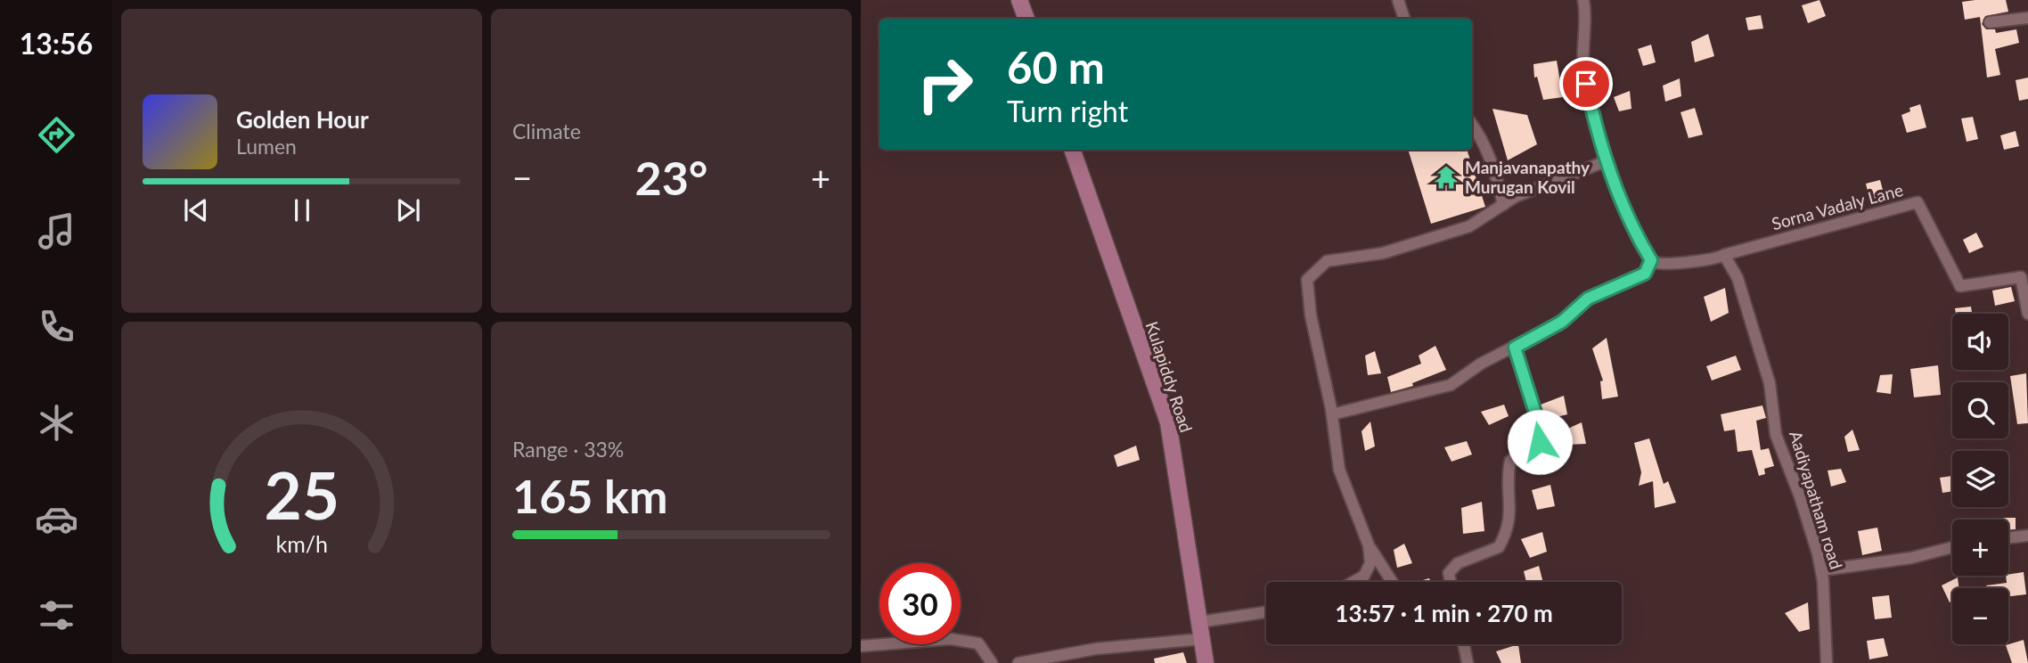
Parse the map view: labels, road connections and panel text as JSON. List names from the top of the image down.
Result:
{
  "streets": {
    "main road": ["Kulapiddy Road"],
    "street": ["Sorna Vadaly Lane", "Aadiyapatham road"]
  },
  "crossings": [
    ["Sorna Vadaly Lane", "Aadiyapatham road"]
  ],
  "places": {
    "temple": ["Manjavanapathy Murugan Kovil"]
  },
  "page": {
    "tabs": "13:56",
    "tile": [
      "Climate",
      ["Range · 33%", "165 km"]
    ],
    "turn": ["60 m", "Turn right"],
    "song": ["Golden Hour", "Lumen"],
    "heat": ["−", "23°", "+"],
    "map_buttons": ["+", "−"],
    "limit": "30",
    "trip": "13:57 · 1 min · 270 m",
    "gauge": ["25", "km/h"]
  }
}
